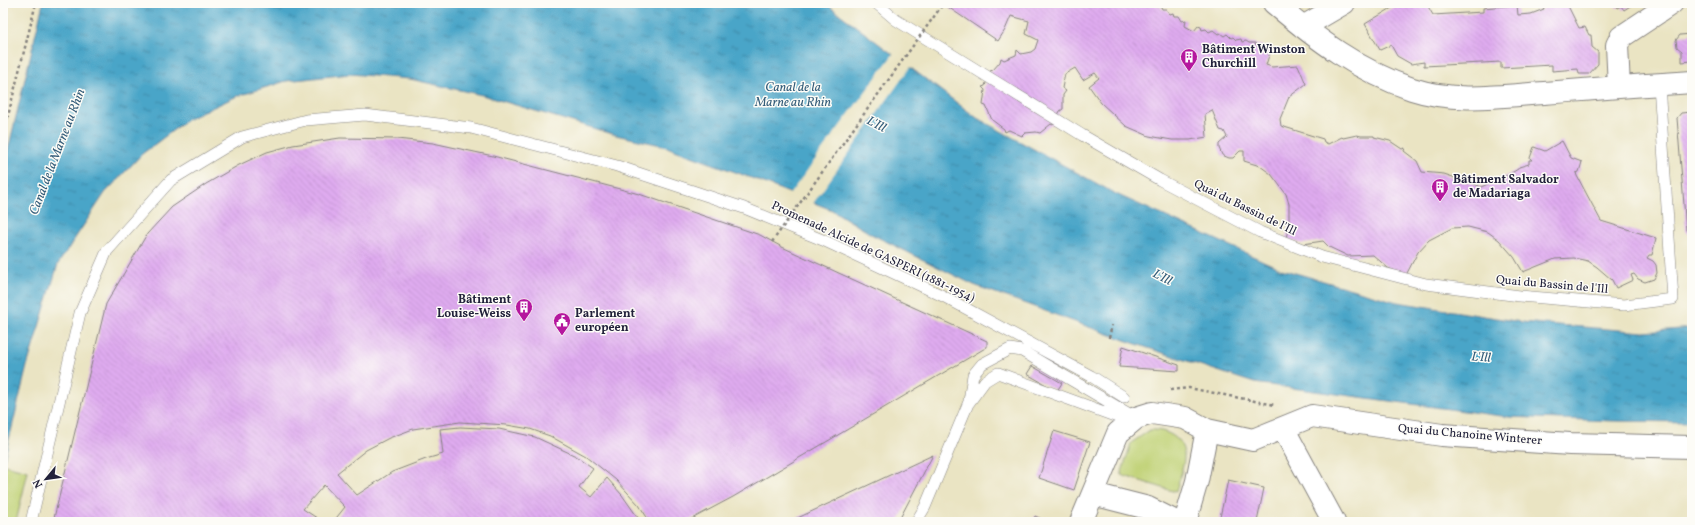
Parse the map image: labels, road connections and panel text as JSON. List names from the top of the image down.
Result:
{
  "streets": {
    "street": ["Quai du Chanoine Winterer"],
    "lane": ["Quai du Bassin de l'Ill", "Promenade Alcide de GASPERI (1881-1954)"]
  },
  "water": ["Canal de la Marne au Rhin", "L'Ill"],
  "places": {
    "building": ["Bâtiment Winston Churchill", "Bâtiment Salvador de Madariaga", "Bâtiment Louise-Weiss"],
    "public building": ["Parlement européen"]
  },
  "north": "bottom left"
}
